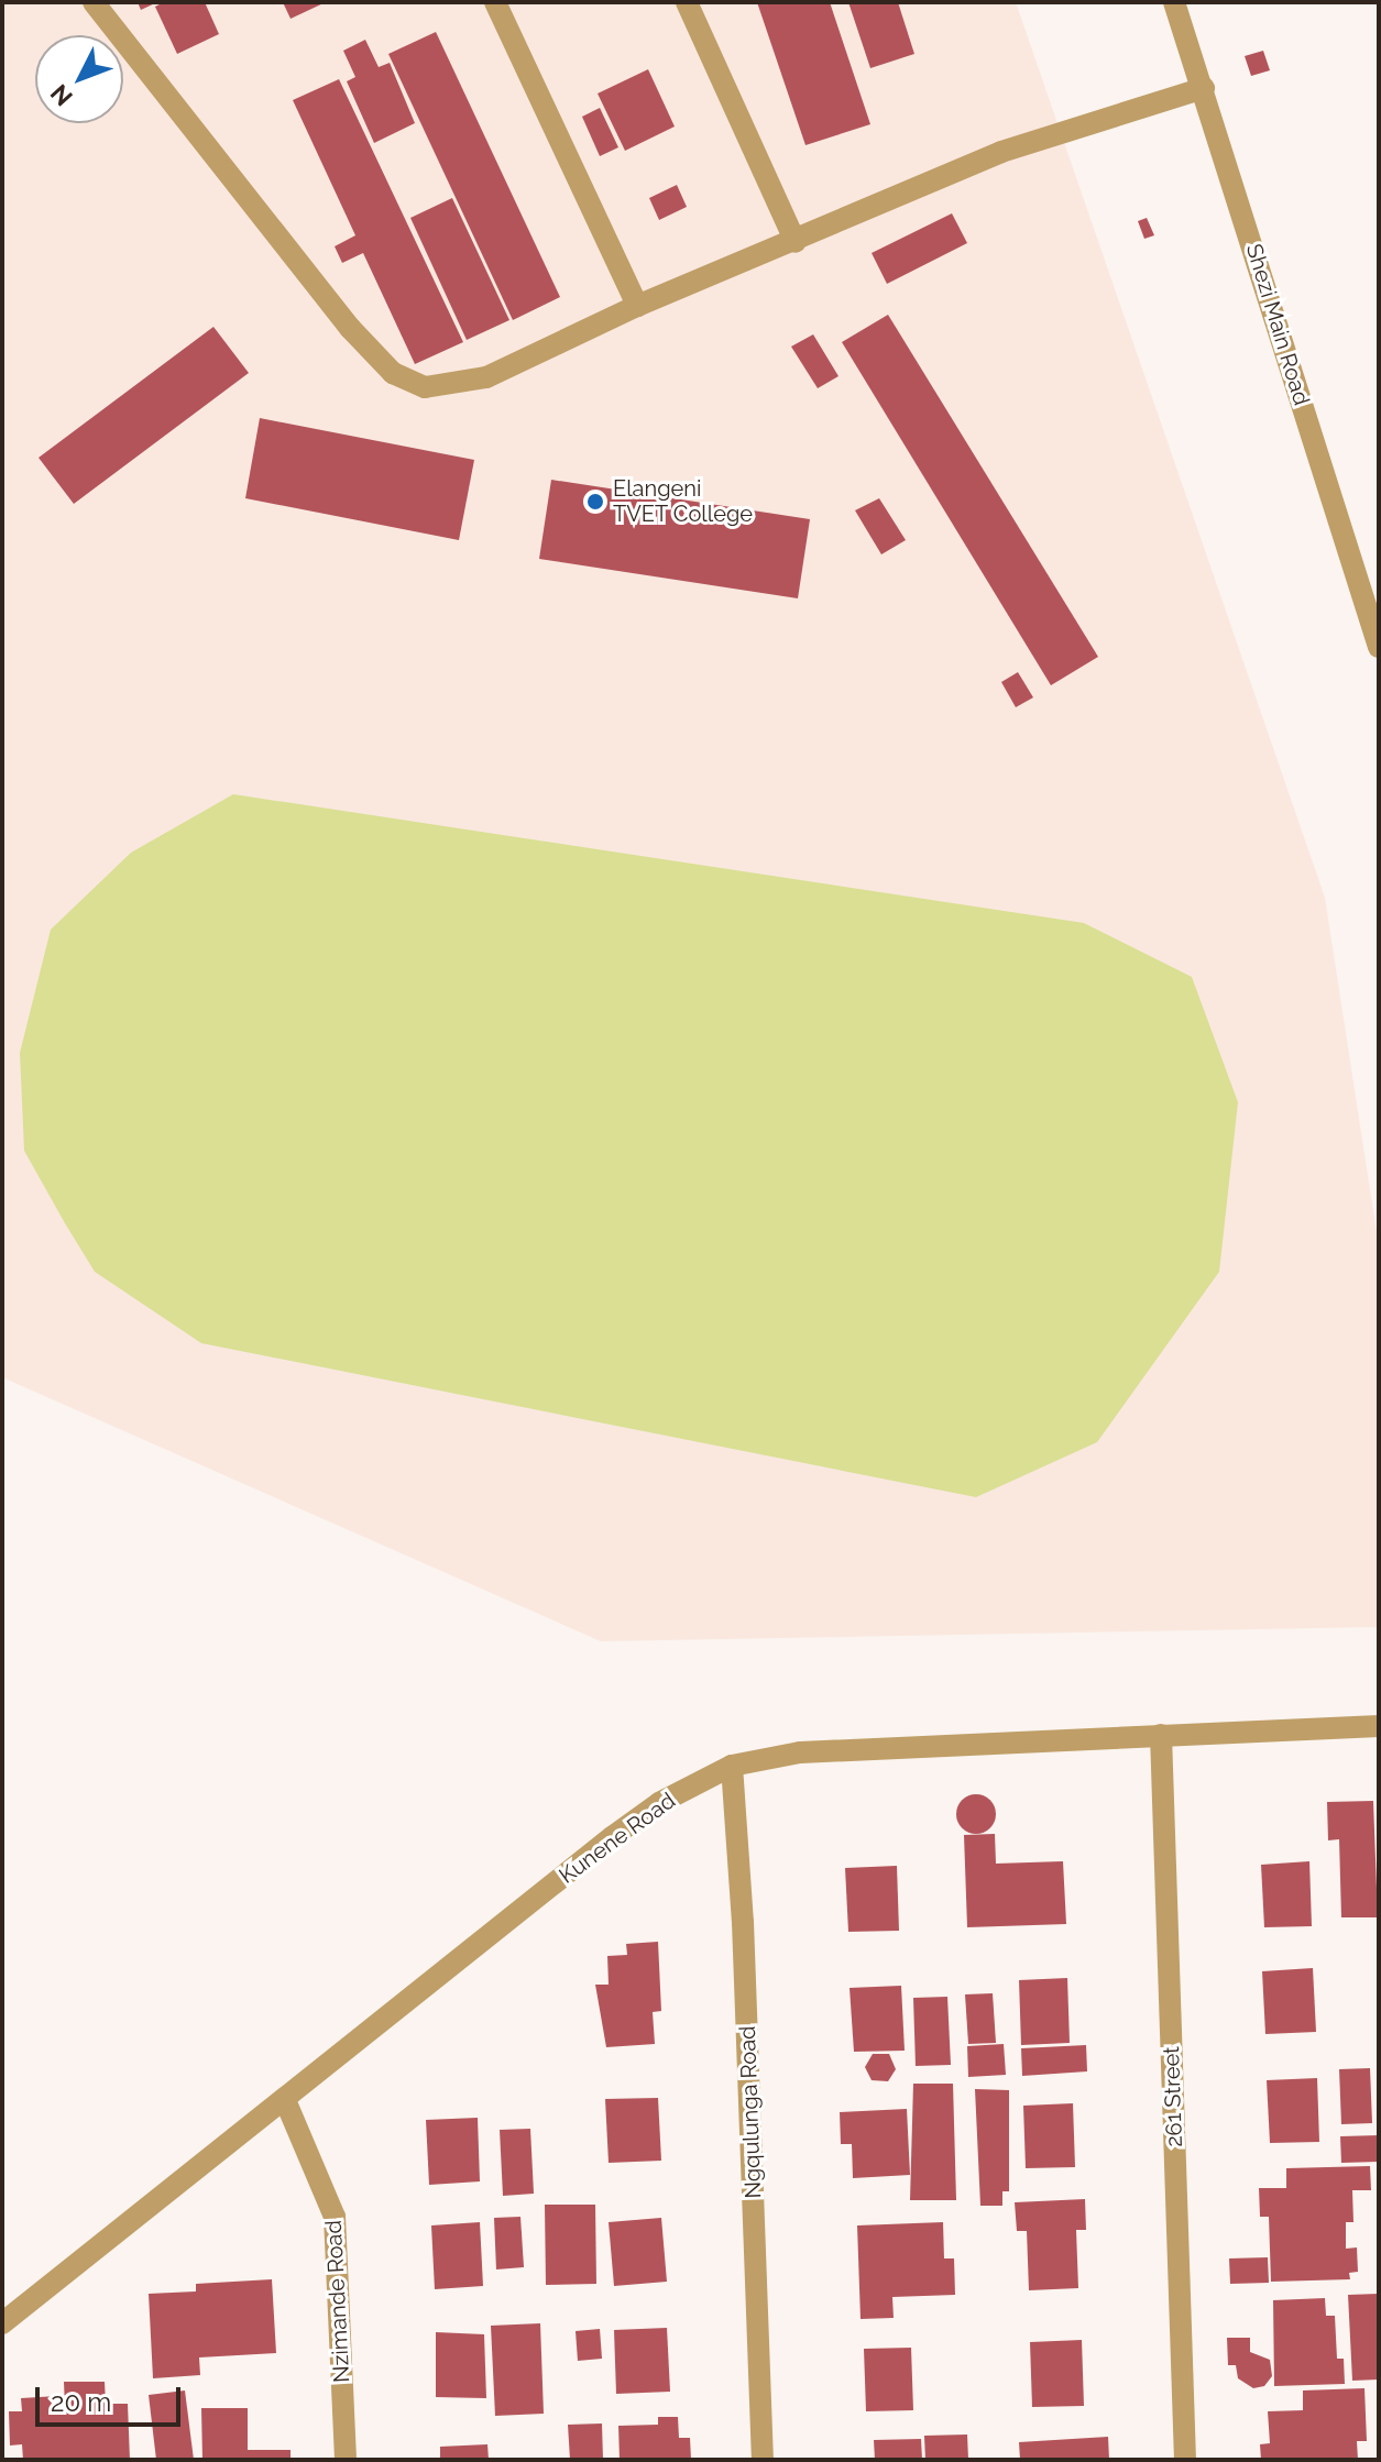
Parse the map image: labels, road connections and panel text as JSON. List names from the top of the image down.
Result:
{
  "streets": {
    "street": [
      "Shezi Main Road",
      "Kunene Road",
      "261 Street",
      "Ngqulunga Road",
      "Nzimande Road"
    ]
  },
  "crossings": [
    ["Kunene Road", "261 Street"],
    ["Kunene Road", "Ngqulunga Road"],
    ["Kunene Road", "Nzimande Road"]
  ],
  "places": ["Elangeni TVET College"],
  "scale_bar": "20 m",
  "north": "bottom left"
}
